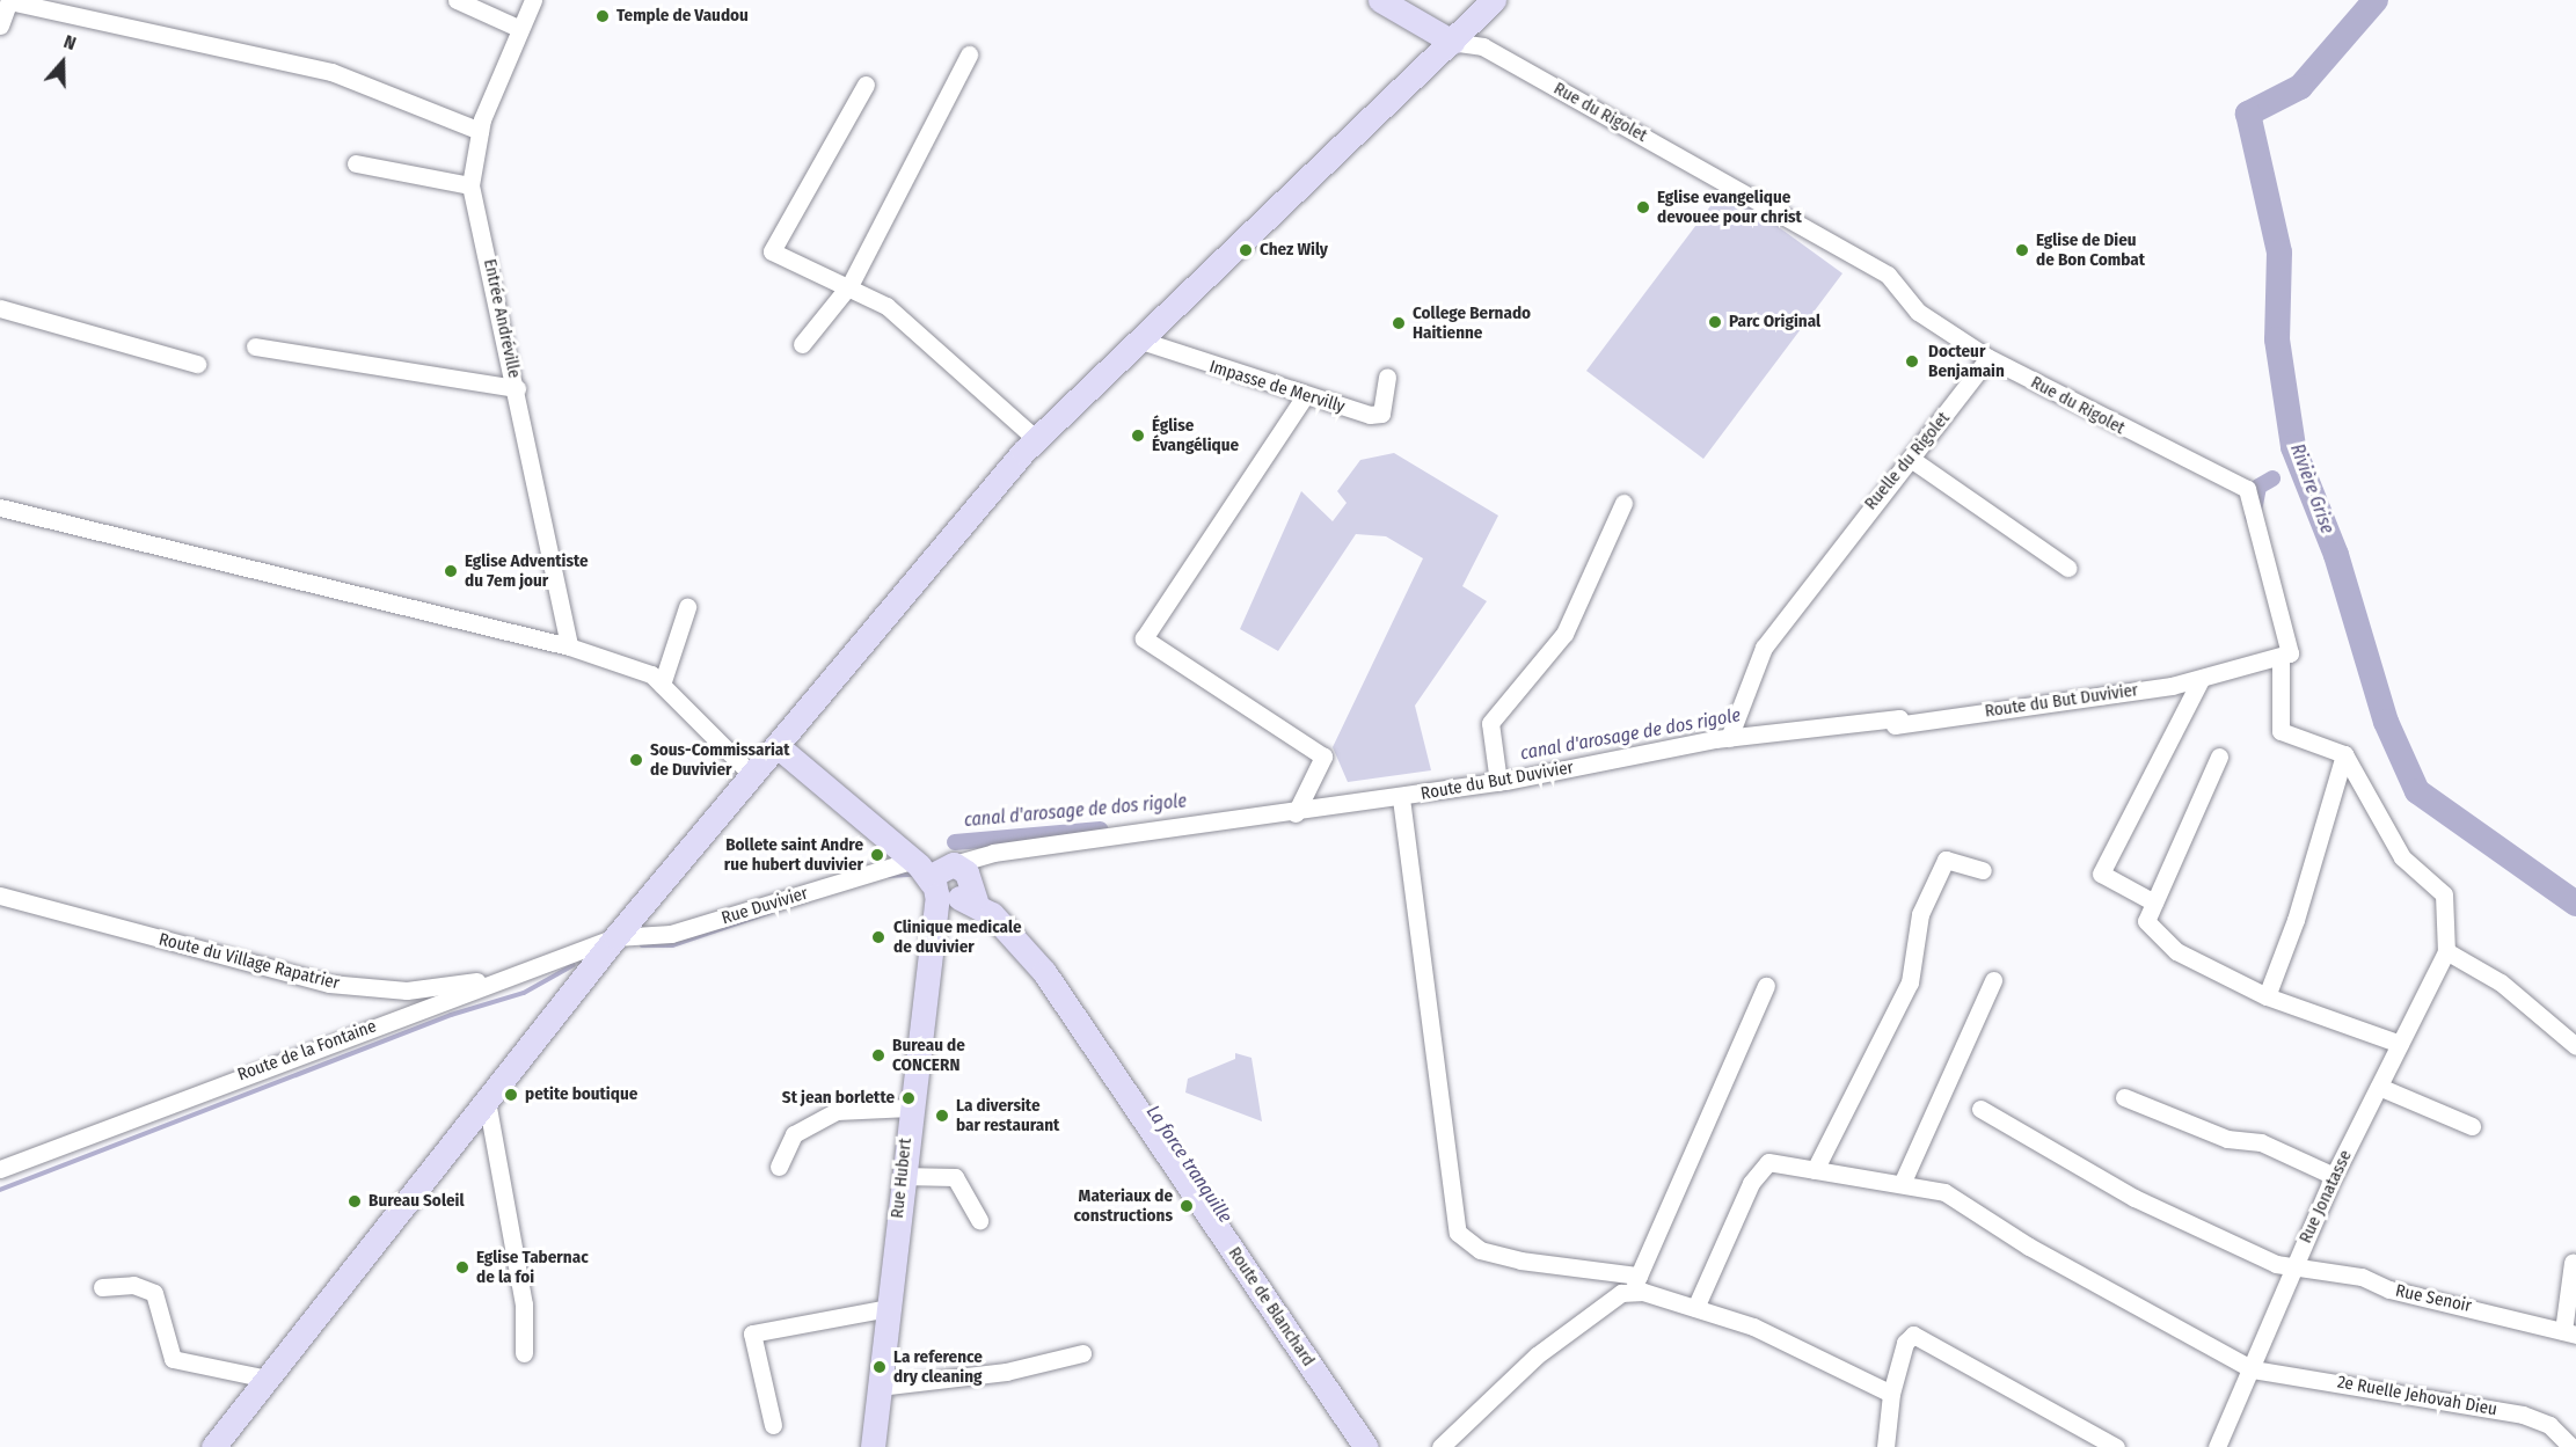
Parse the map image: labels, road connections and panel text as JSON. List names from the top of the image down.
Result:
{
  "streets": {
    "main road": ["Rue Hubert", "Route de Blanchard"],
    "street": [
      "Rue du Rigolet",
      "Entrée Andréville",
      "Impasse de Mervilly",
      "Ruelle du Rigolet",
      "Route du But Duvivier",
      "Rue Duvivier",
      "Route du Village Rapatrier",
      "Route de la Fontaine",
      "Rue Jonatasse",
      "Rue Senoir",
      "2e Ruelle Jehovah Dieu"
    ]
  },
  "crossings": [
    ["Rue du Rigolet", "Ruelle du Rigolet"],
    ["Rue du Rigolet", "Route du But Duvivier"],
    ["Ruelle du Rigolet", "Route du But Duvivier"],
    ["Route du But Duvivier", "Rue Duvivier"],
    ["Route du But Duvivier", "Rue Hubert"],
    ["Route du But Duvivier", "Route de Blanchard"],
    ["Rue Duvivier", "Route de la Fontaine"],
    ["Rue Duvivier", "Rue Hubert"],
    ["Rue Duvivier", "Route de Blanchard"],
    ["Route du Village Rapatrier", "Route de la Fontaine"],
    ["Rue Hubert", "Route de Blanchard"],
    ["Rue Jonatasse", "Rue Senoir"],
    ["Rue Jonatasse", "2e Ruelle Jehovah Dieu"]
  ],
  "water": ["Rivière Grise", "canal d'arosage de dos rigole", "La force tranquille"],
  "places": [
    "Temple de Vaudou",
    "Eglise evangelique devouee pour christ",
    "Chez Wily",
    "Eglise de Dieu de Bon Combat",
    "Parc Original",
    "College Bernado Haitienne",
    "Docteur Benjamain",
    "Église Évangélique",
    "Eglise Adventiste du 7em jour",
    "Sous-Commissariat de Duvivier",
    "Bollete saint Andre rue hubert duvivier",
    "Clinique medicale de duvivier",
    "Bureau de CONCERN",
    "petite boutique",
    "St jean borlette",
    "La diversite bar restaurant",
    "Bureau Soleil",
    "Materiaux de constructions",
    "Eglise Tabernac de la foi",
    "La reference dry cleaning"
  ],
  "north": "top"
}
